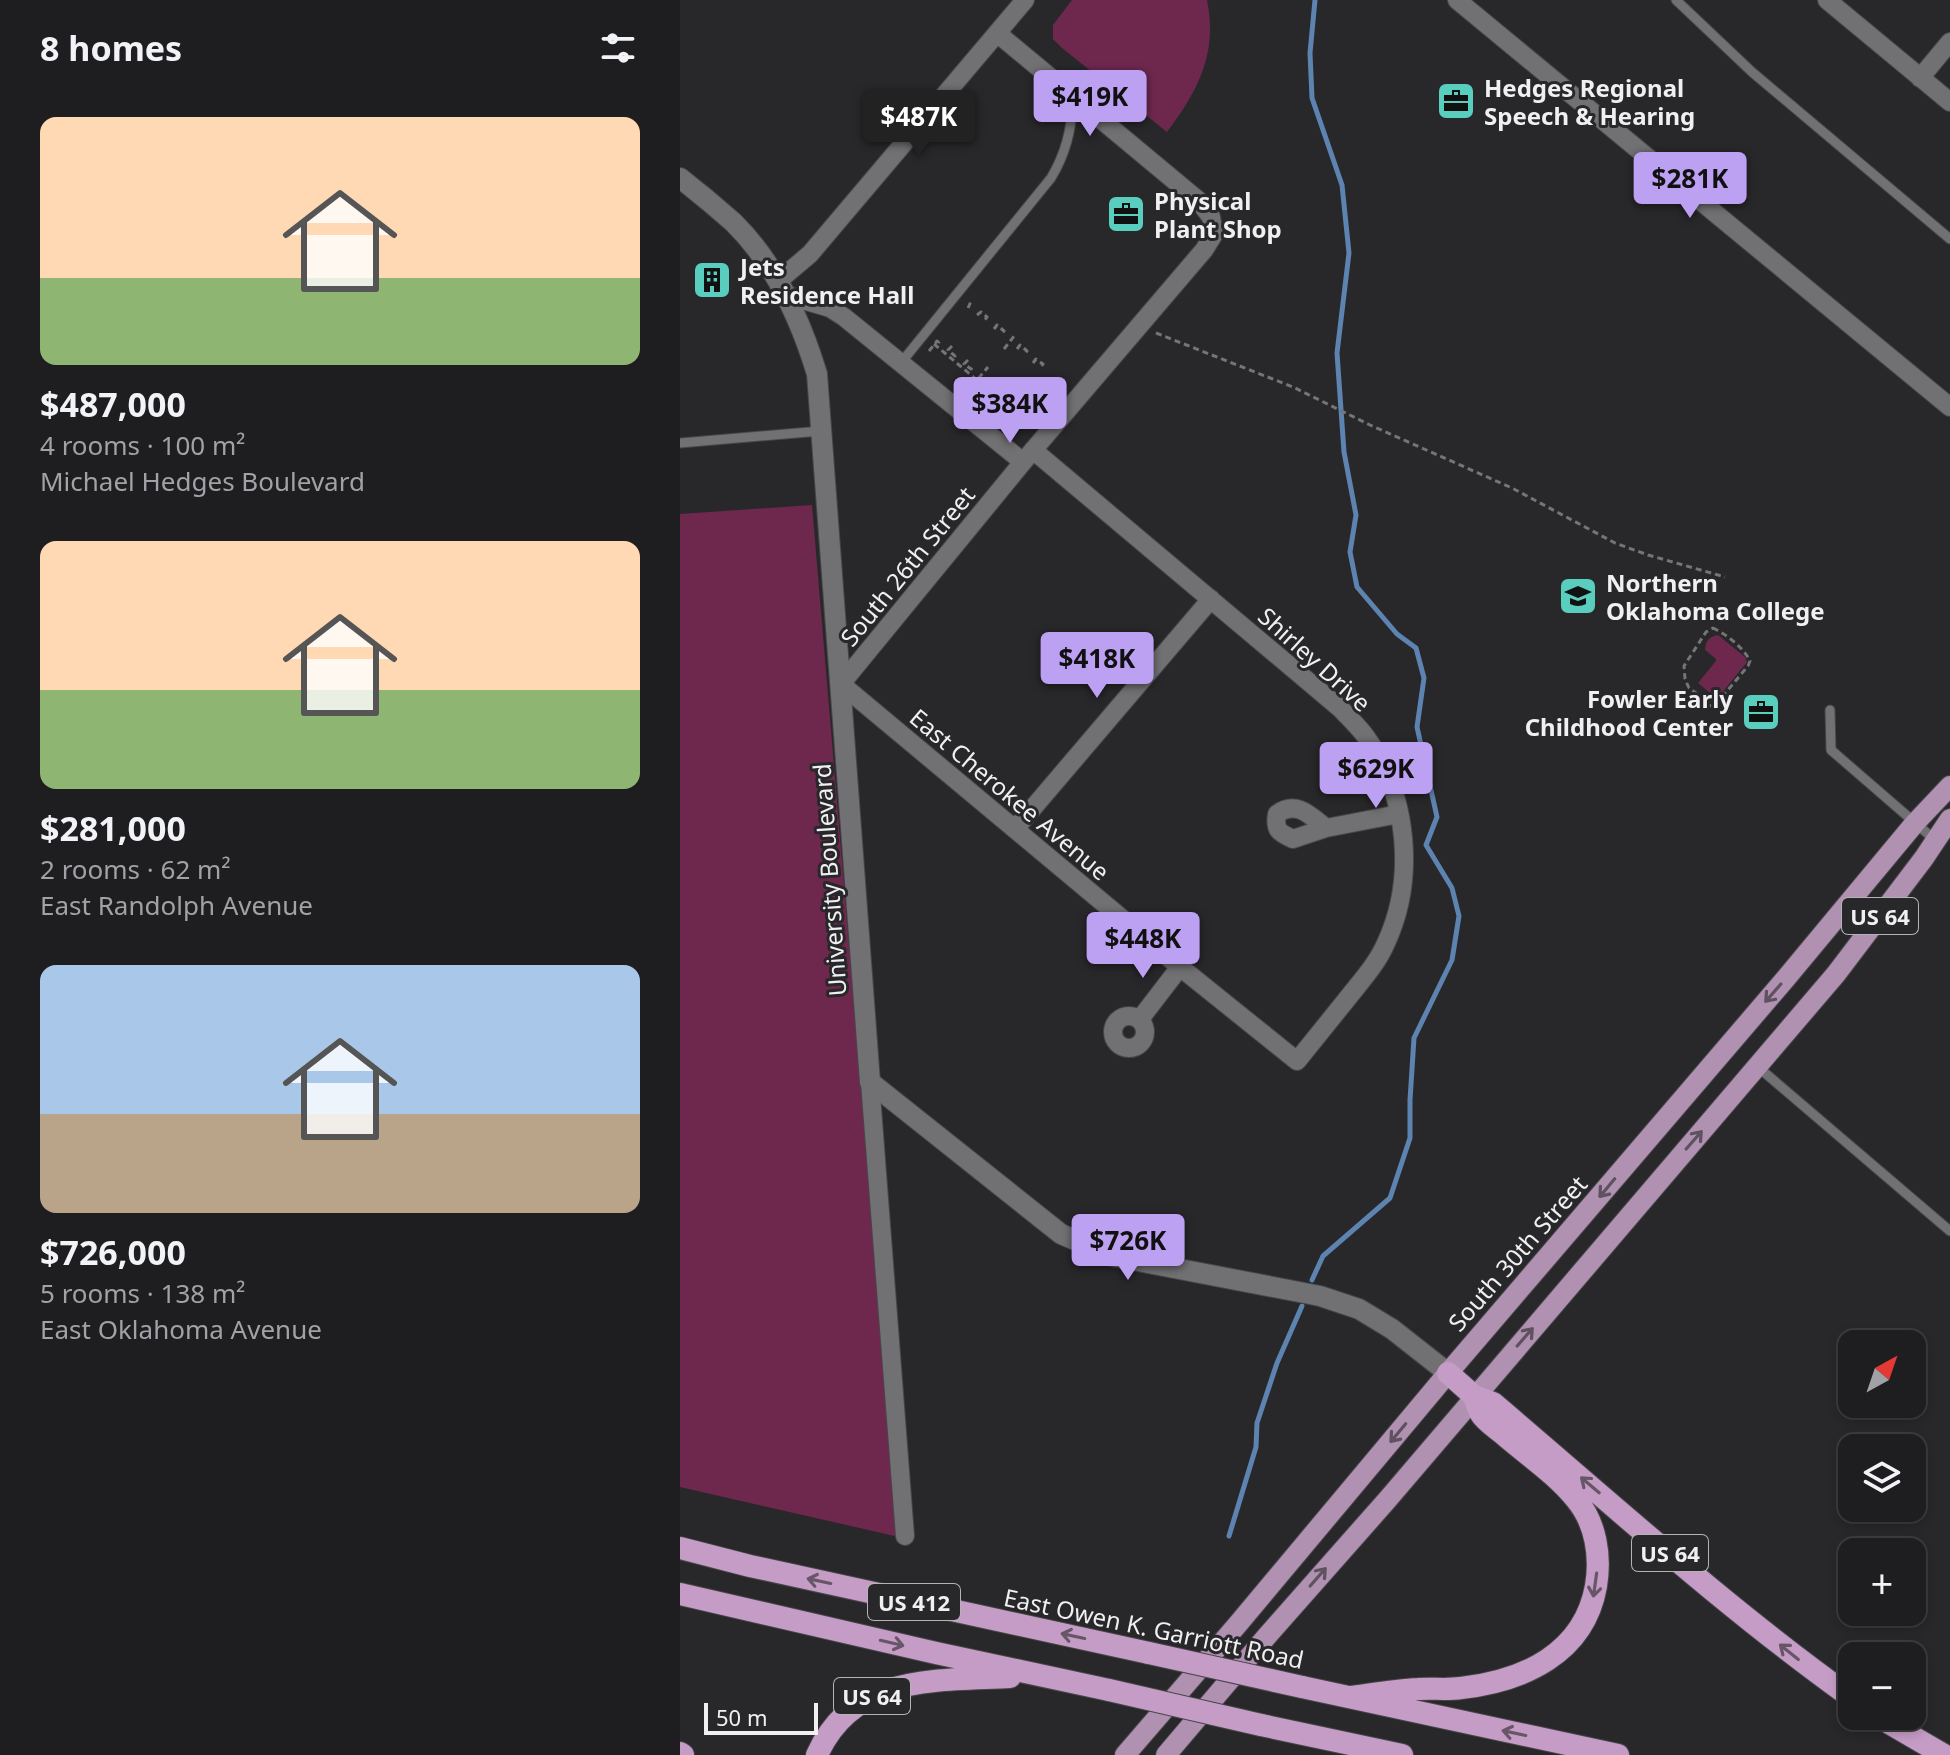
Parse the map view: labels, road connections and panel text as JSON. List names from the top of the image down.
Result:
{
  "streets": {
    "highway": ["US 64", "US 412", "East Owen K. Garriott Road"],
    "main road": ["South 30th Street"],
    "street": [
      "South 26th Street",
      "Shirley Drive",
      "East Cherokee Avenue",
      "University Boulevard"
    ]
  },
  "crossings": [
    ["South 26th Street", "Shirley Drive"],
    ["South 26th Street", "East Cherokee Avenue"],
    ["South 26th Street", "University Boulevard"],
    ["Shirley Drive", "East Cherokee Avenue"],
    ["Shirley Drive", "University Boulevard"],
    ["East Cherokee Avenue", "University Boulevard"],
    ["US 64", "US 412"]
  ],
  "places": {
    "office": ["Hedges Regional Speech & Hearing", "Physical Plant Shop", "Fowler Early Childhood Center"],
    "building": ["Jets Residence Hall"],
    "school or university": ["Northern Oklahoma College"]
  },
  "scale_bar": "50 m",
  "north": "top right",
  "page": {
    "heading": "8 homes",
    "price": [
      "$419K",
      "$487K",
      "$281K",
      "$384K",
      "$418K",
      "$629K",
      "$448K",
      "$726K"
    ],
    "list": [
      {
        "name": "$487,000",
        "note": "4 rooms · 100 m² · Michael Hedges Boulevard"
      },
      {
        "name": "$281,000",
        "note": "2 rooms · 62 m² · East Randolph Avenue"
      },
      {
        "name": "$726,000",
        "note": "5 rooms · 138 m² · East Oklahoma Avenue"
      }
    ],
    "map_buttons": ["+", "−"],
    "scale": "50 m"
  }
}
